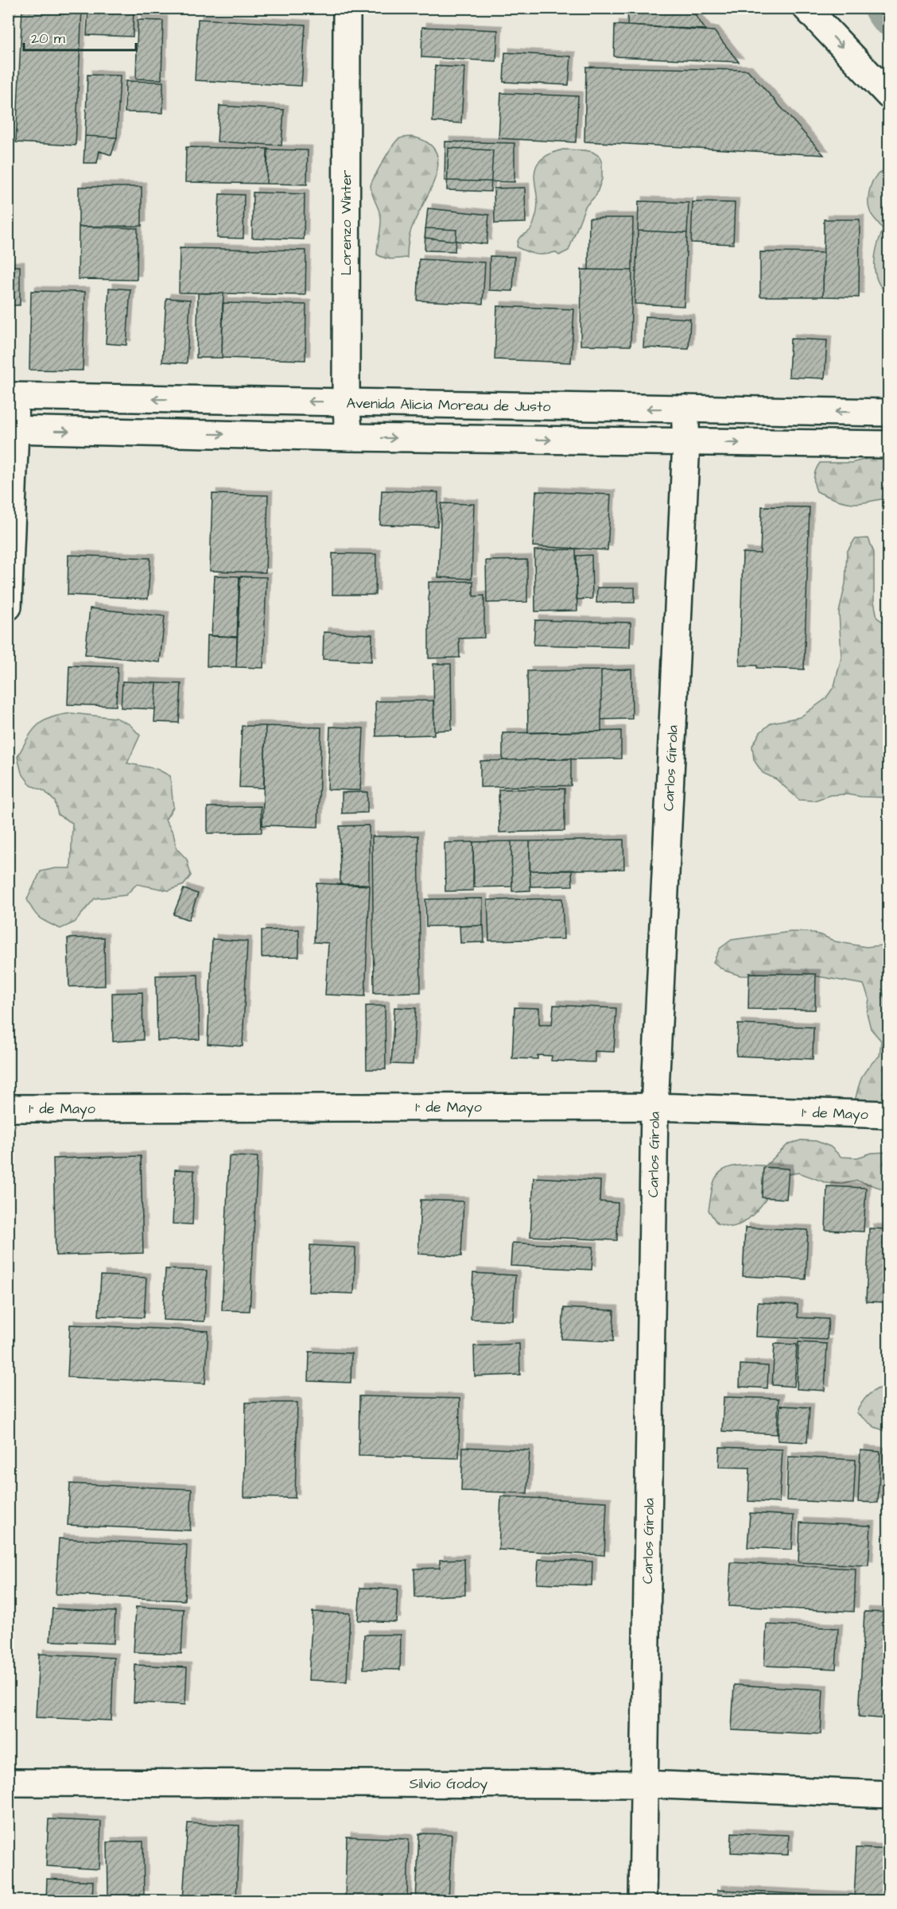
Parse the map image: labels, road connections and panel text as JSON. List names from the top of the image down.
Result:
{
  "streets": {
    "street": [
      "Lorenzo Winter",
      "Avenida Alicia Moreau de Justo",
      "Carlos Girola",
      "1° de Mayo",
      "Silvio Godoy"
    ]
  },
  "crossings": [
    ["Lorenzo Winter", "Avenida Alicia Moreau de Justo"],
    ["Avenida Alicia Moreau de Justo", "Carlos Girola"],
    ["Carlos Girola", "1° de Mayo"],
    ["Carlos Girola", "Silvio Godoy"]
  ],
  "scale_bar": "20 m"
}
